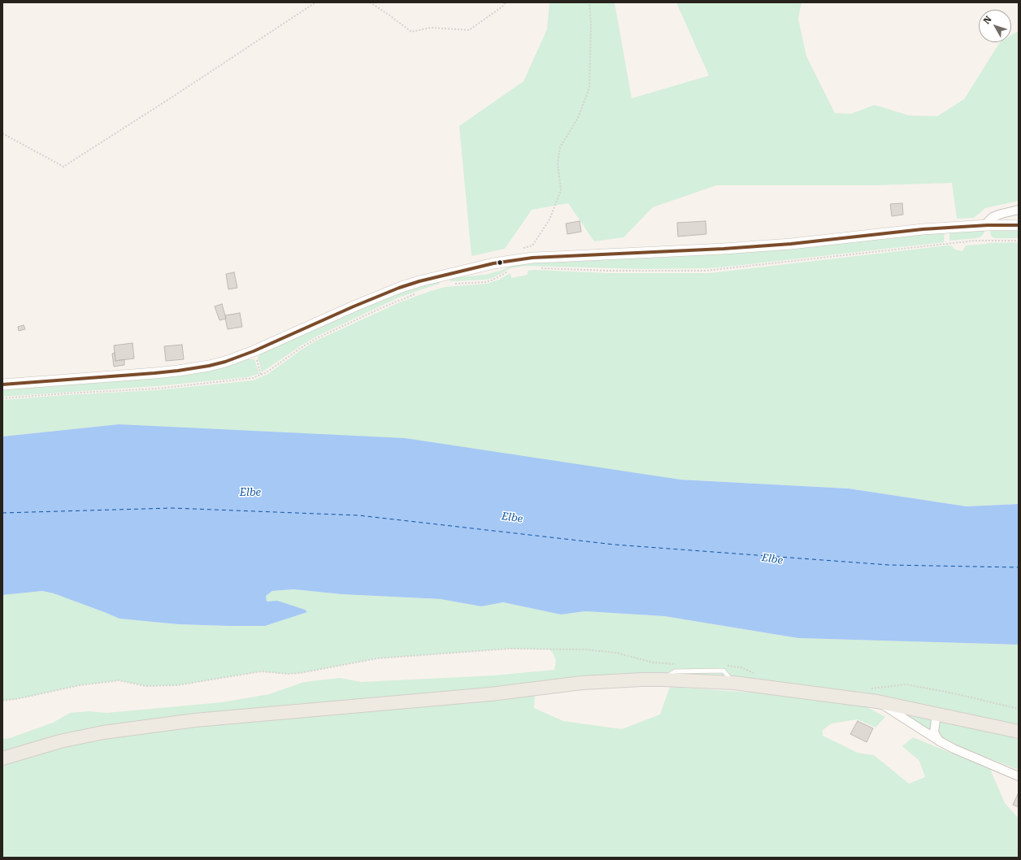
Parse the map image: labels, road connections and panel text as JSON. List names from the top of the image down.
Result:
{
  "water": ["Elbe"],
  "north": "top left"
}
